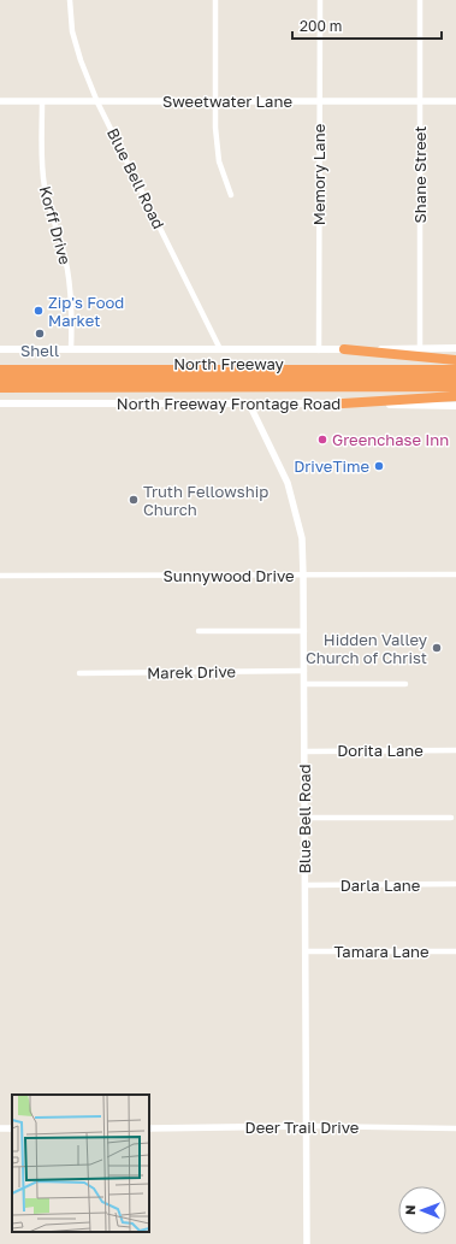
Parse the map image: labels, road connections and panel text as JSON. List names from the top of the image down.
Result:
{
  "streets": {
    "highway": ["North Freeway"],
    "main road": ["North Freeway Frontage Road"],
    "street": [
      "Sweetwater Lane",
      "Memory Lane",
      "Shane Street",
      "Blue Bell Road",
      "Korff Drive",
      "Sunnywood Drive",
      "Marek Drive",
      "Dorita Lane",
      "Darla Lane",
      "Tamara Lane",
      "Deer Trail Drive"
    ]
  },
  "crossings": [
    ["Sweetwater Lane", "Memory Lane"],
    ["Sweetwater Lane", "Shane Street"],
    ["Sweetwater Lane", "Blue Bell Road"],
    ["Sweetwater Lane", "Korff Drive"],
    ["Blue Bell Road", "North Freeway Frontage Road"],
    ["Blue Bell Road", "Sunnywood Drive"],
    ["Blue Bell Road", "Marek Drive"],
    ["Blue Bell Road", "Dorita Lane"],
    ["Blue Bell Road", "Darla Lane"],
    ["Blue Bell Road", "Tamara Lane"],
    ["Blue Bell Road", "Deer Trail Drive"]
  ],
  "places": [
    "Zip's Food Market",
    "Shell",
    "Greenchase Inn",
    "DriveTime",
    "Truth Fellowship Church",
    "Hidden Valley Church of Christ"
  ],
  "scale_bar": "200 m",
  "north": "left"
}
